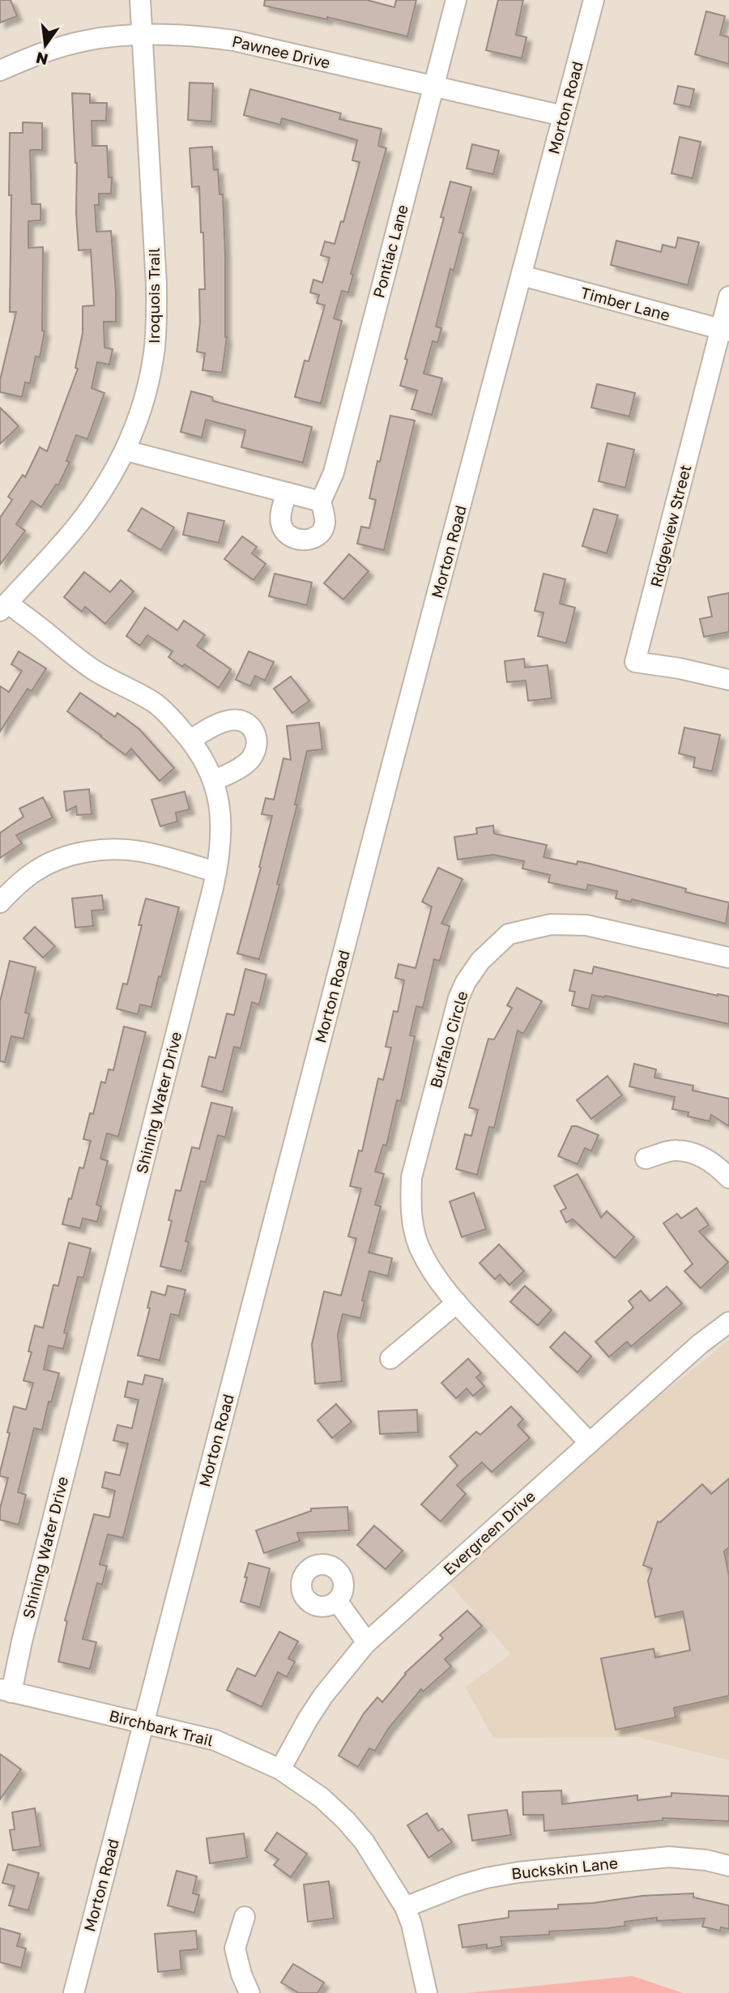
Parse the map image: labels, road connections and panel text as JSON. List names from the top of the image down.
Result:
{
  "streets": {
    "street": [
      "Pawnee Drive",
      "Morton Road",
      "Pontiac Lane",
      "Iroquois Trail",
      "Timber Lane",
      "Ridgeview Street",
      "Buffalo Circle",
      "Shining Water Drive",
      "Evergreen Drive",
      "Birchbark Trail",
      "Buckskin Lane"
    ]
  },
  "crossings": [
    ["Pawnee Drive", "Morton Road"],
    ["Pawnee Drive", "Pontiac Lane"],
    ["Pawnee Drive", "Iroquois Trail"],
    ["Morton Road", "Timber Lane"],
    ["Morton Road", "Birchbark Trail"],
    ["Iroquois Trail", "Shining Water Drive"],
    ["Timber Lane", "Ridgeview Street"],
    ["Buffalo Circle", "Evergreen Drive"],
    ["Shining Water Drive", "Birchbark Trail"],
    ["Evergreen Drive", "Birchbark Trail"],
    ["Birchbark Trail", "Buckskin Lane"]
  ],
  "north": "bottom"
}
